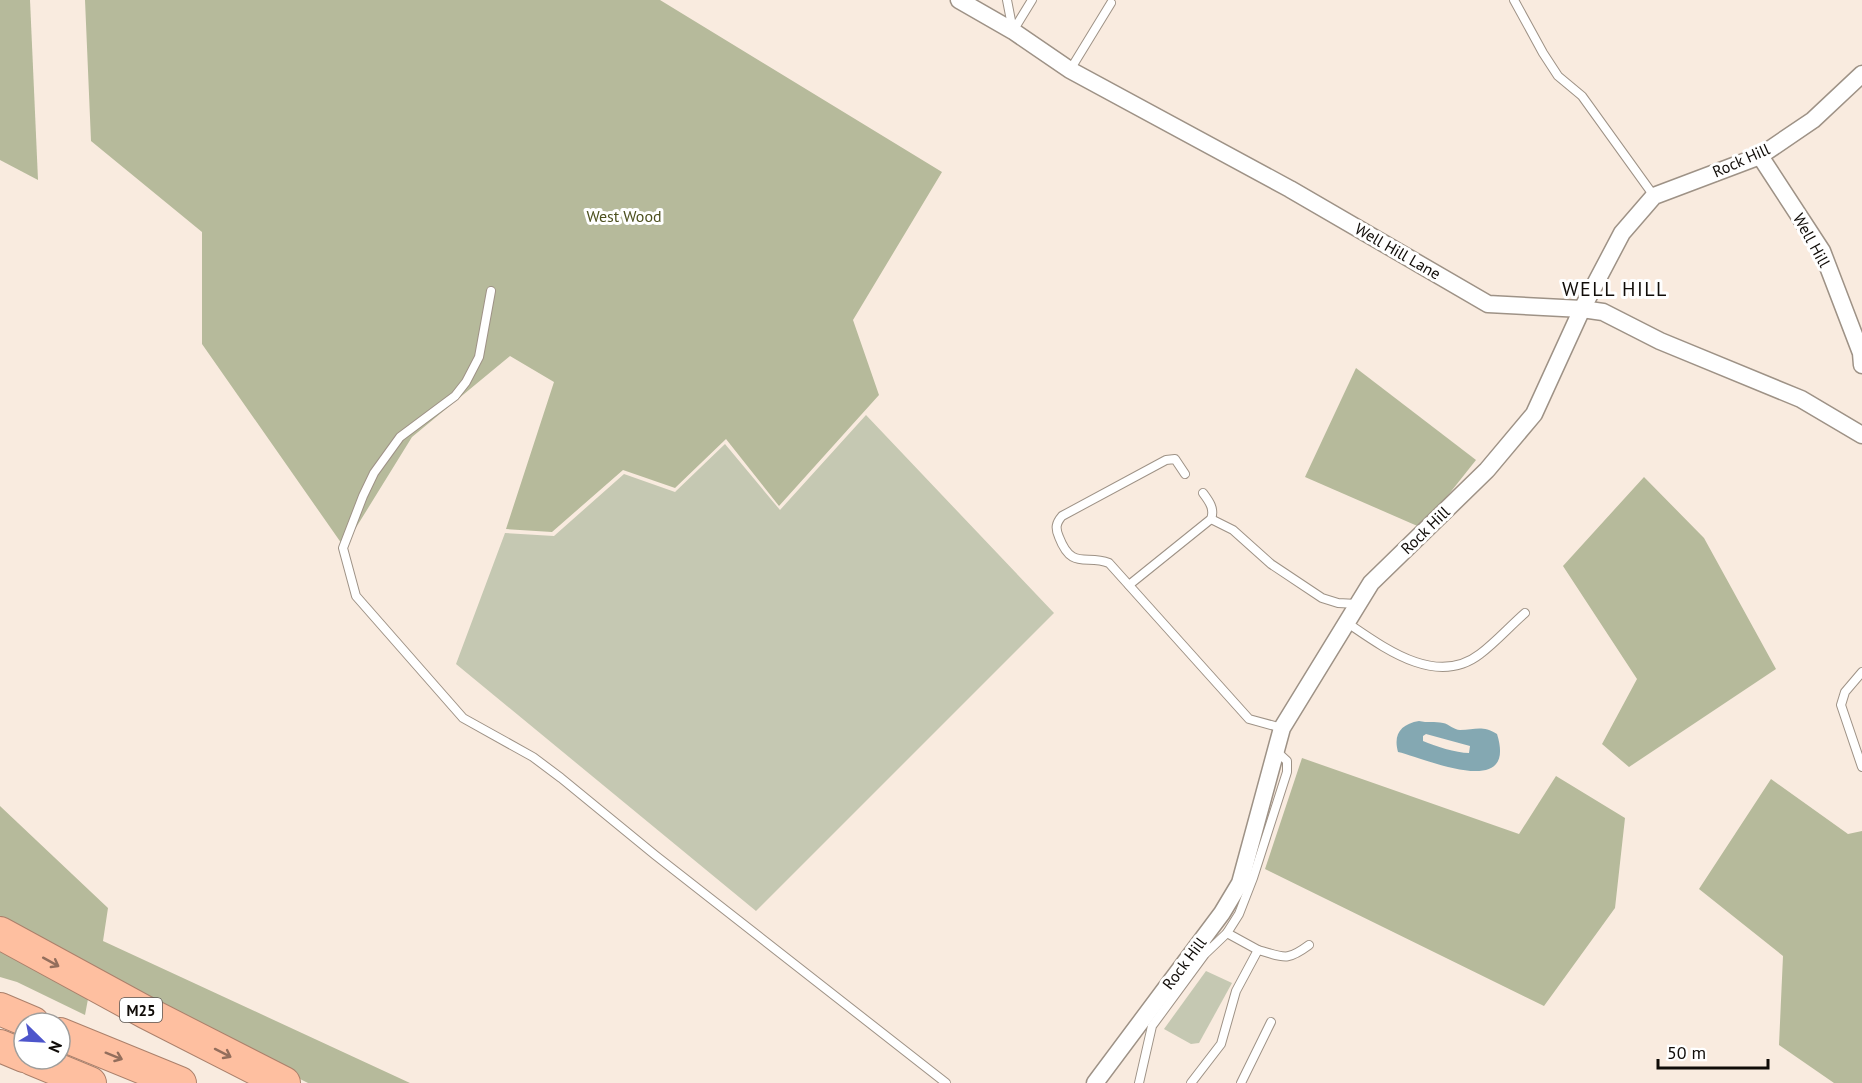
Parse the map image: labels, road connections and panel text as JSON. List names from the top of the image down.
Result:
{
  "streets": {
    "highway": ["M25"],
    "street": ["Rock Hill", "Well Hill", "Well Hill Lane"]
  },
  "crossings": [
    ["Rock Hill", "Well Hill"],
    ["Rock Hill", "Well Hill Lane"]
  ],
  "districts": ["WELL HILL"],
  "parks": ["West Wood"],
  "scale_bar": "50 m",
  "north": "bottom right"
}
